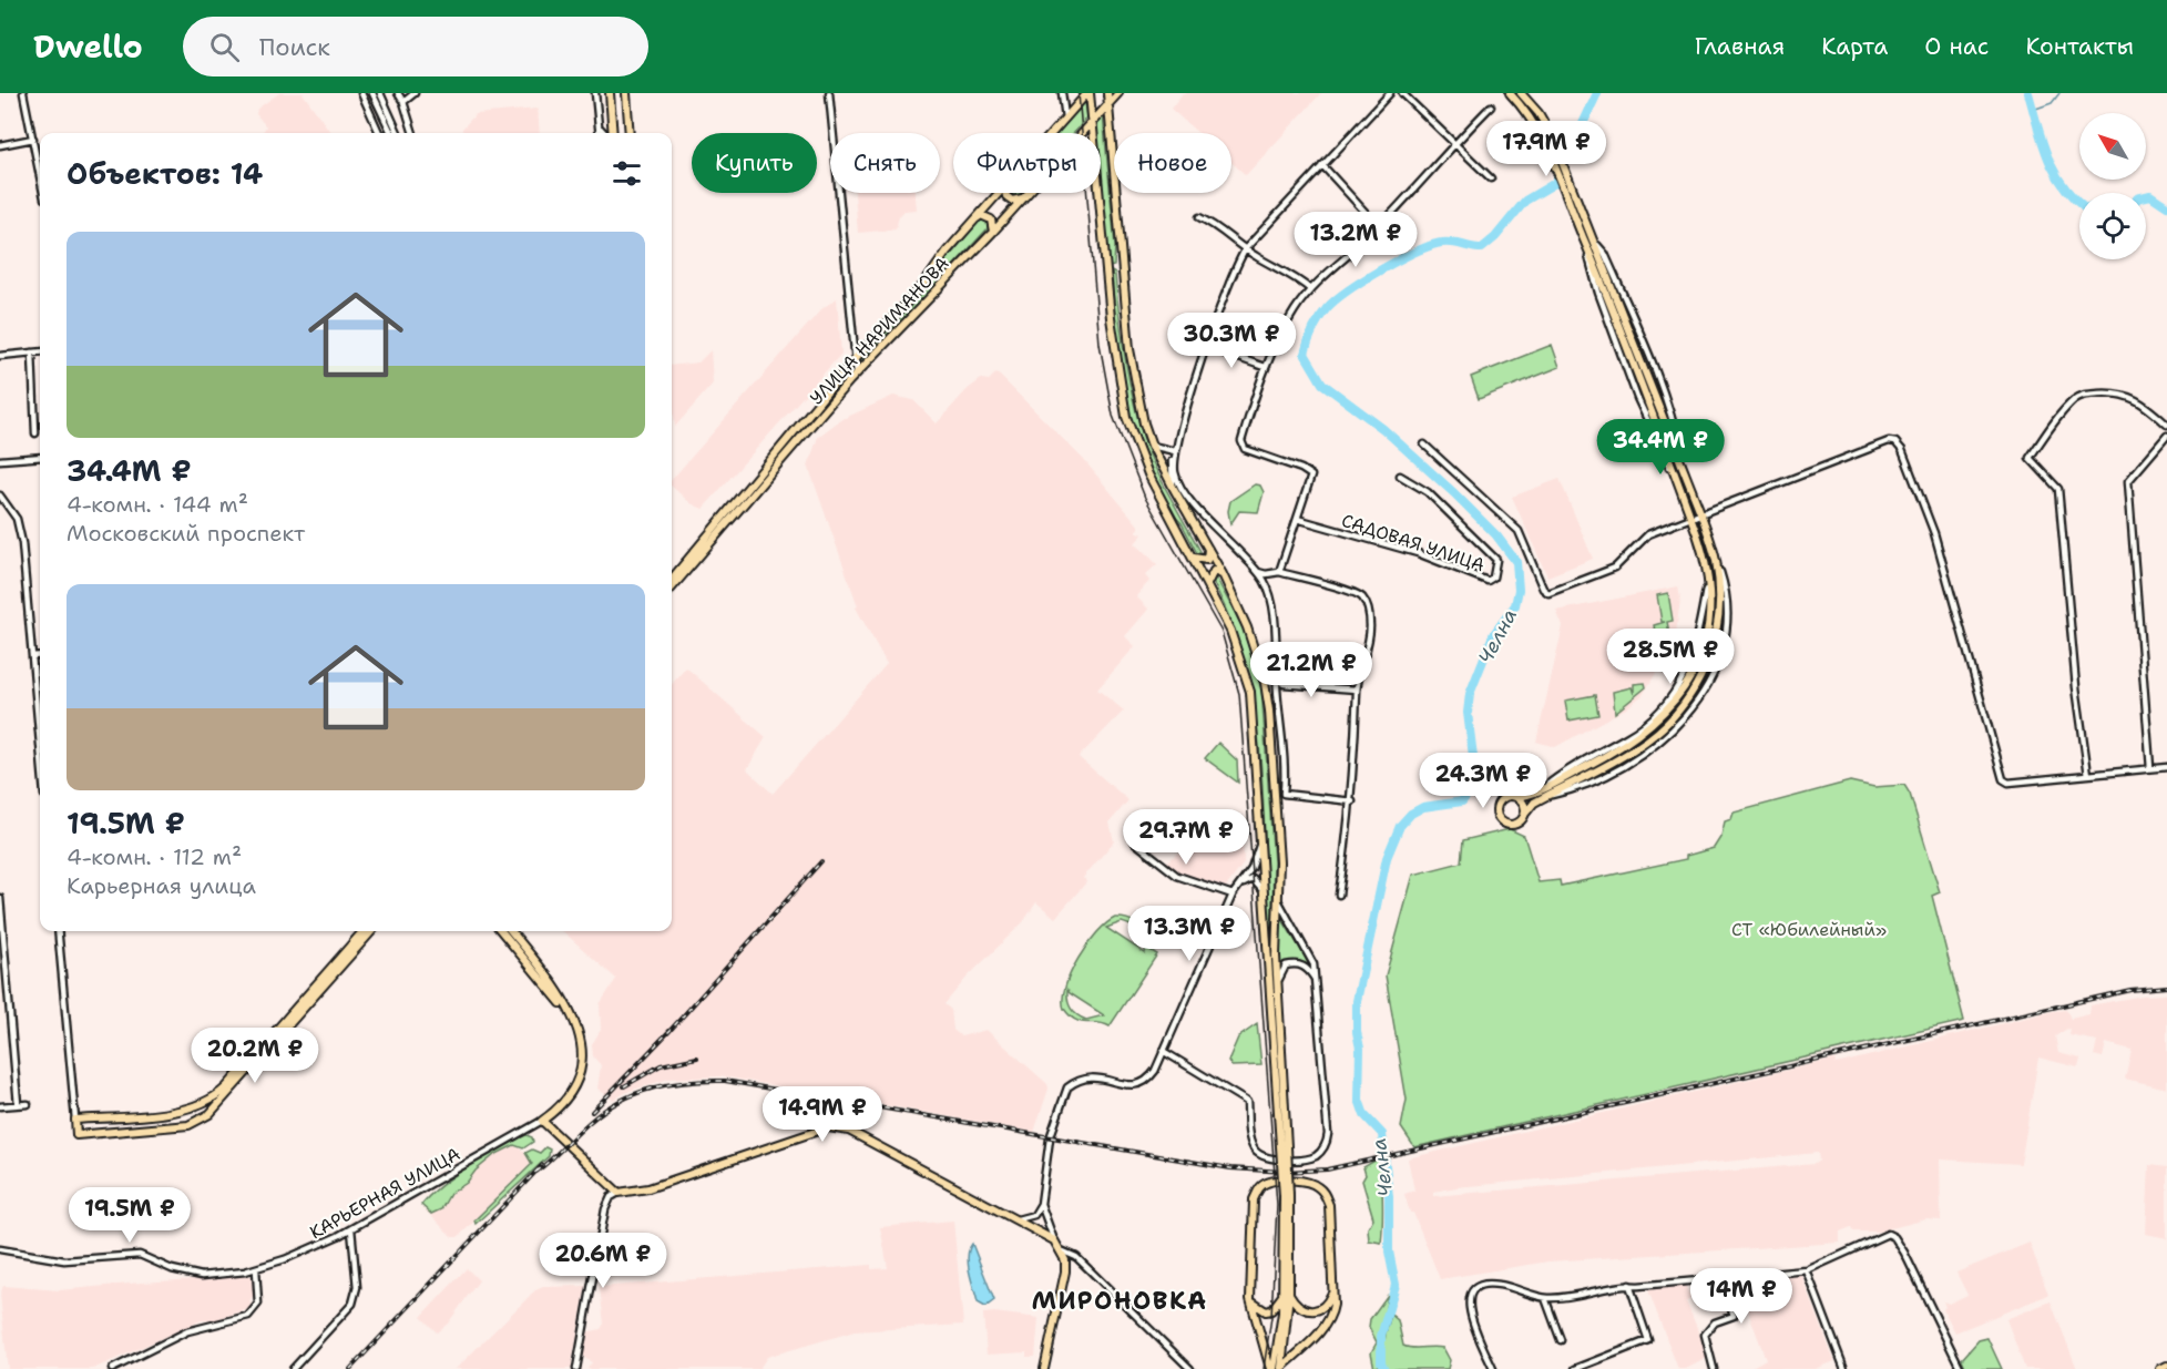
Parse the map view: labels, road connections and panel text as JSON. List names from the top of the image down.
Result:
{
  "streets": {
    "main road": ["УЛИЦА НАРИМАНОВА"],
    "street": ["САДОВАЯ УЛИЦА", "КАРЬЕРНАЯ УЛИЦА"]
  },
  "districts": ["МИРОНОВКА"],
  "water": ["Челна"],
  "parks": ["СТ «Юбилейный»"],
  "north": "top left",
  "page": {
    "header": "Dwello",
    "search": "Поиск",
    "nav": [
      "Главная",
      "Карта",
      "О нас",
      "Контакты"
    ],
    "price": [
      "17.9M ₽",
      "13.2M ₽",
      "30.3M ₽",
      "34.4M ₽",
      "28.5M ₽",
      "21.2M ₽",
      "24.3M ₽",
      "29.7M ₽",
      "13.3M ₽",
      "20.2M ₽",
      "14.9M ₽",
      "19.5M ₽",
      "20.6M ₽",
      "14M ₽"
    ],
    "chip": [
      "Купить",
      "Снять",
      "Фильтры",
      "Новое"
    ],
    "heading": "Объектов: 14",
    "list": [
      {
        "name": "34.4M ₽",
        "note": "4-комн. · 144 m² · Московский проспект"
      },
      {
        "name": "19.5M ₽",
        "note": "4-комн. · 112 m² · Карьерная улица"
      }
    ]
  }
}
